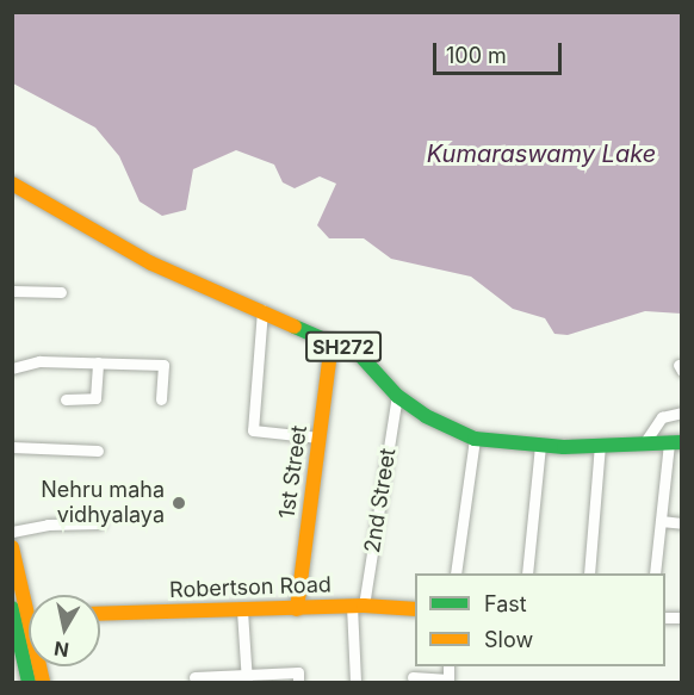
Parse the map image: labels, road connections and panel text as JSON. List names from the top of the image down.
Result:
{
  "streets": {
    "main road": ["SH272", "1st Street", "Robertson Road"],
    "street": ["2nd Street"]
  },
  "crossings": [
    ["SH272", "1st Street"],
    ["SH272", "2nd Street"],
    ["1st Street", "Robertson Road"],
    ["2nd Street", "Robertson Road"]
  ],
  "water": ["Kumaraswamy Lake"],
  "places": ["Nehru maha vidhyalaya"],
  "legend": ["Fast", "Slow"],
  "scale_bar": "100 m",
  "north": "bottom"
}
